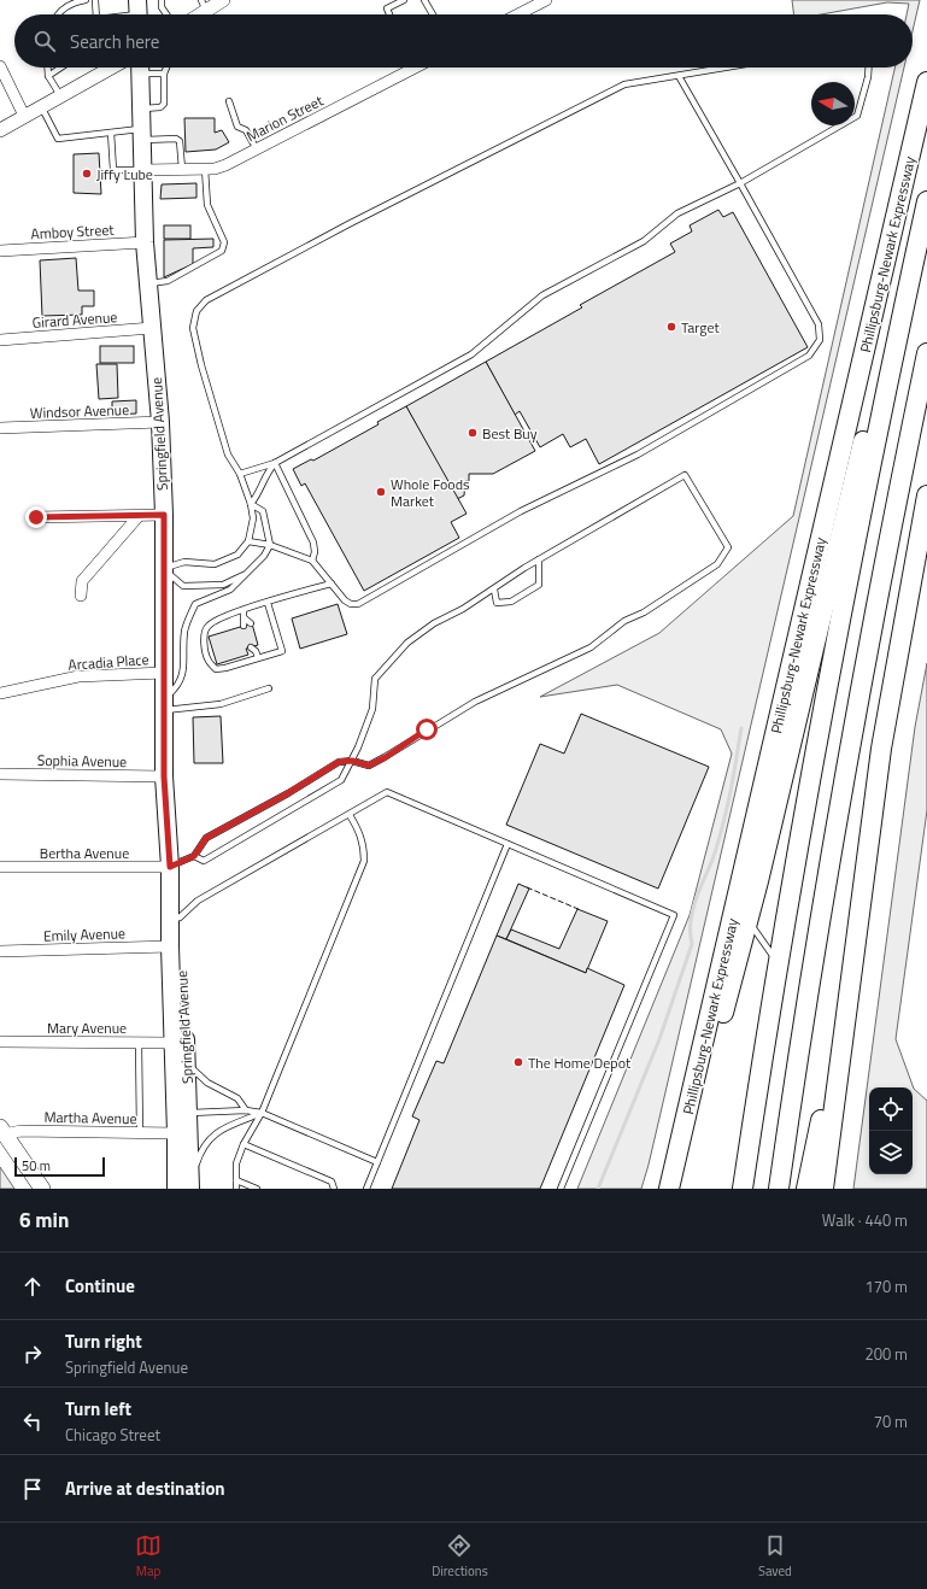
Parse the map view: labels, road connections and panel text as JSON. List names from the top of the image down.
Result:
{
  "streets": {
    "highway": ["Phillipsburg-Newark Expressway"],
    "main road": ["Springfield Avenue"],
    "street": [
      "Marion Street",
      "Amboy Street",
      "Girard Avenue",
      "Windsor Avenue",
      "Arcadia Place",
      "Sophia Avenue",
      "Bertha Avenue",
      "Emily Avenue",
      "Mary Avenue",
      "Martha Avenue"
    ]
  },
  "crossings": [
    ["Marion Street", "Springfield Avenue"],
    ["Amboy Street", "Springfield Avenue"],
    ["Girard Avenue", "Springfield Avenue"],
    ["Windsor Avenue", "Springfield Avenue"],
    ["Springfield Avenue", "Arcadia Place"],
    ["Springfield Avenue", "Sophia Avenue"],
    ["Springfield Avenue", "Bertha Avenue"],
    ["Springfield Avenue", "Emily Avenue"],
    ["Springfield Avenue", "Mary Avenue"],
    ["Springfield Avenue", "Martha Avenue"]
  ],
  "places": [
    "Jiffy Lube",
    "Target",
    "Best Buy",
    "Whole Foods Market",
    "The Home Depot"
  ],
  "scale_bar": "50 m",
  "north": "left",
  "page": {
    "search": "Search here",
    "scale": "50 m",
    "heading": ["6 min", "Walk · 440 m"],
    "list": [
      ["Continue", "170 m"],
      ["Turn right", "Springfield Avenue", "200 m"],
      ["Turn left", "Chicago Street", "70 m"],
      "Arrive at destination"
    ],
    "nav": ["Map", "Directions", "Saved"]
  }
}
